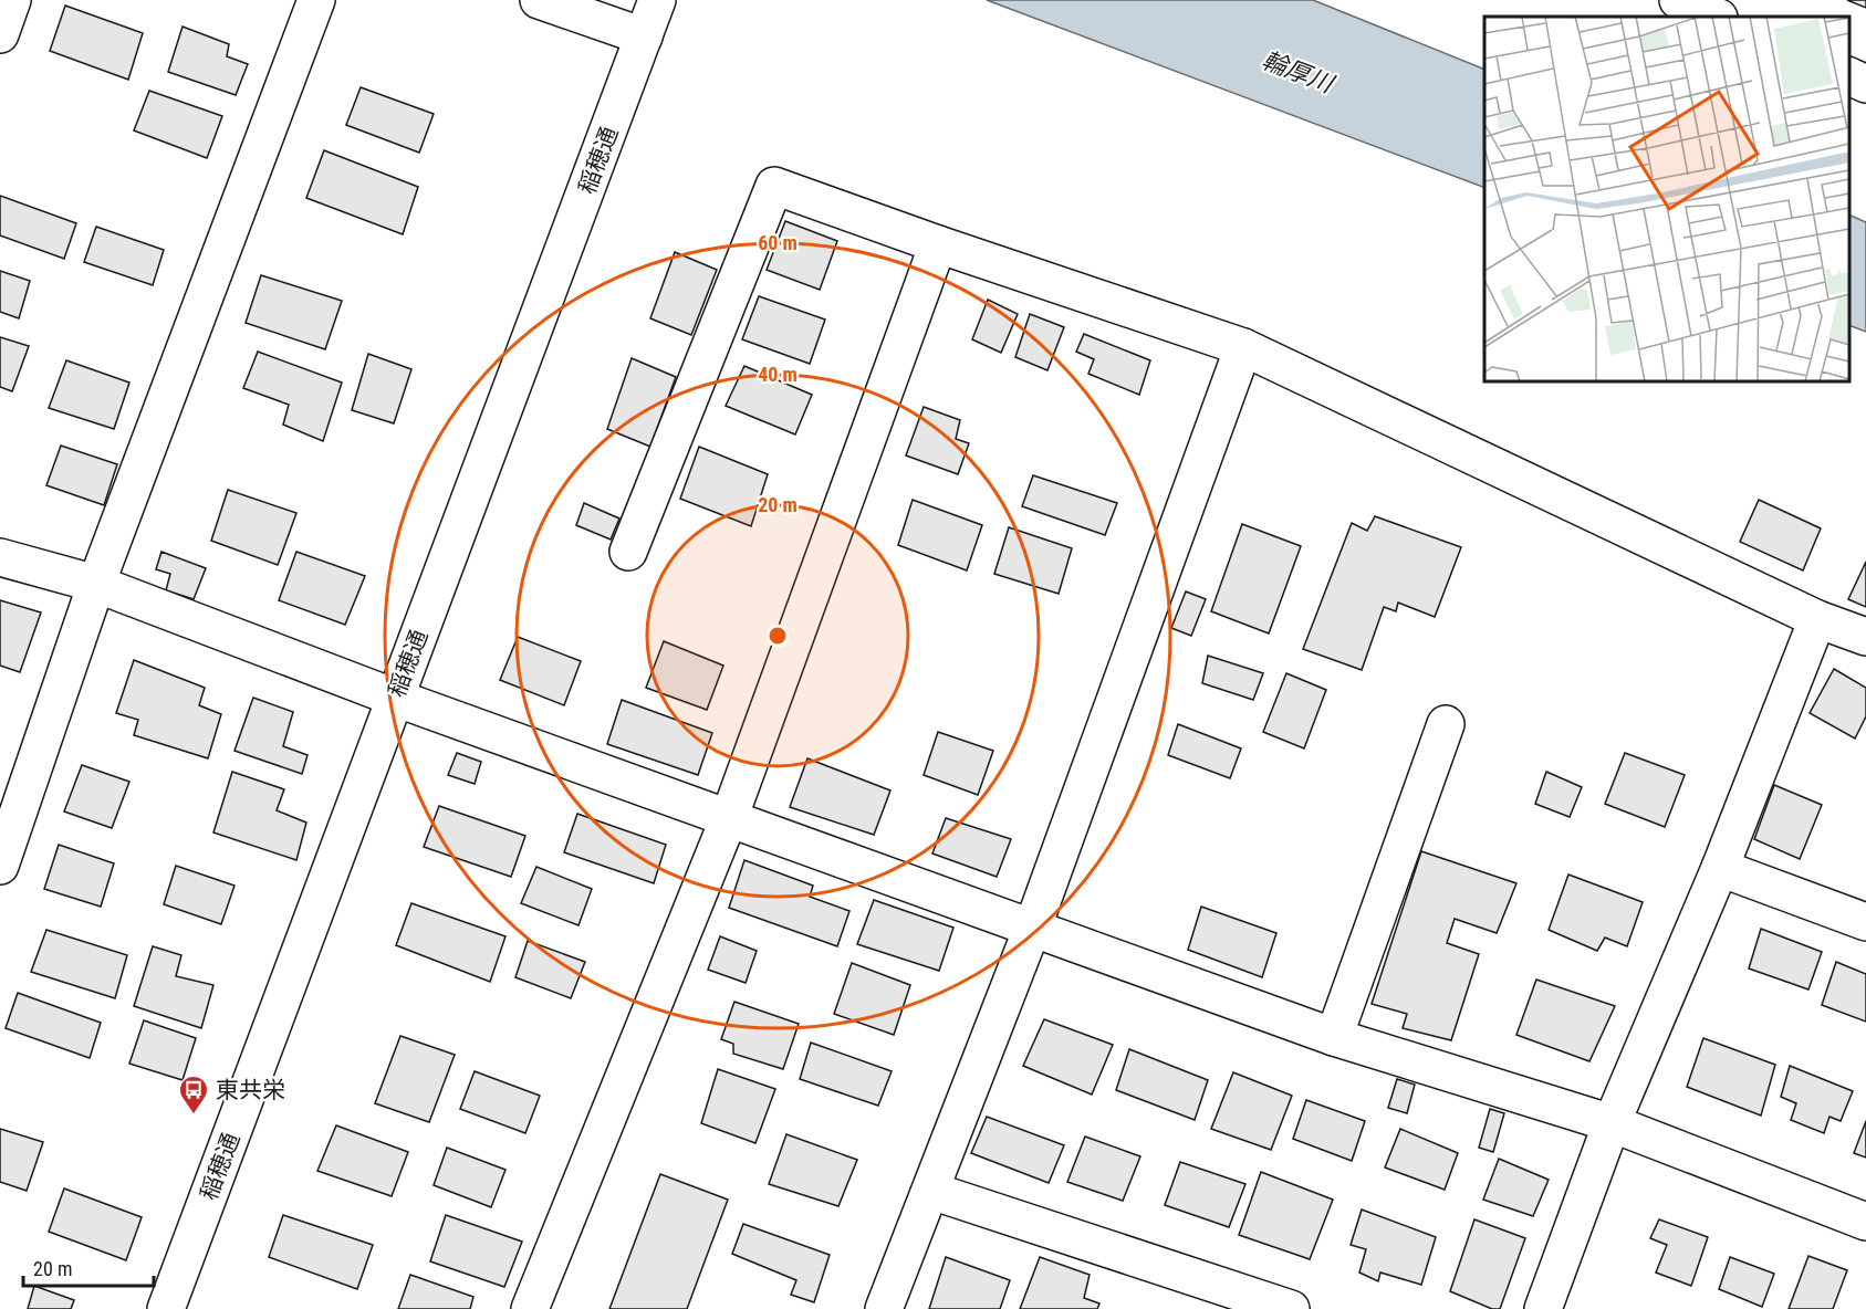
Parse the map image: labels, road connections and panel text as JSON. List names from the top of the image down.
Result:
{
  "streets": {
    "street": ["稲穂通"]
  },
  "water": ["輪厚川"],
  "places": {
    "bus stop": ["東共栄"]
  },
  "scale_bar": "20 m",
  "rings": ["60 m", "40 m", "20 m"]
}
